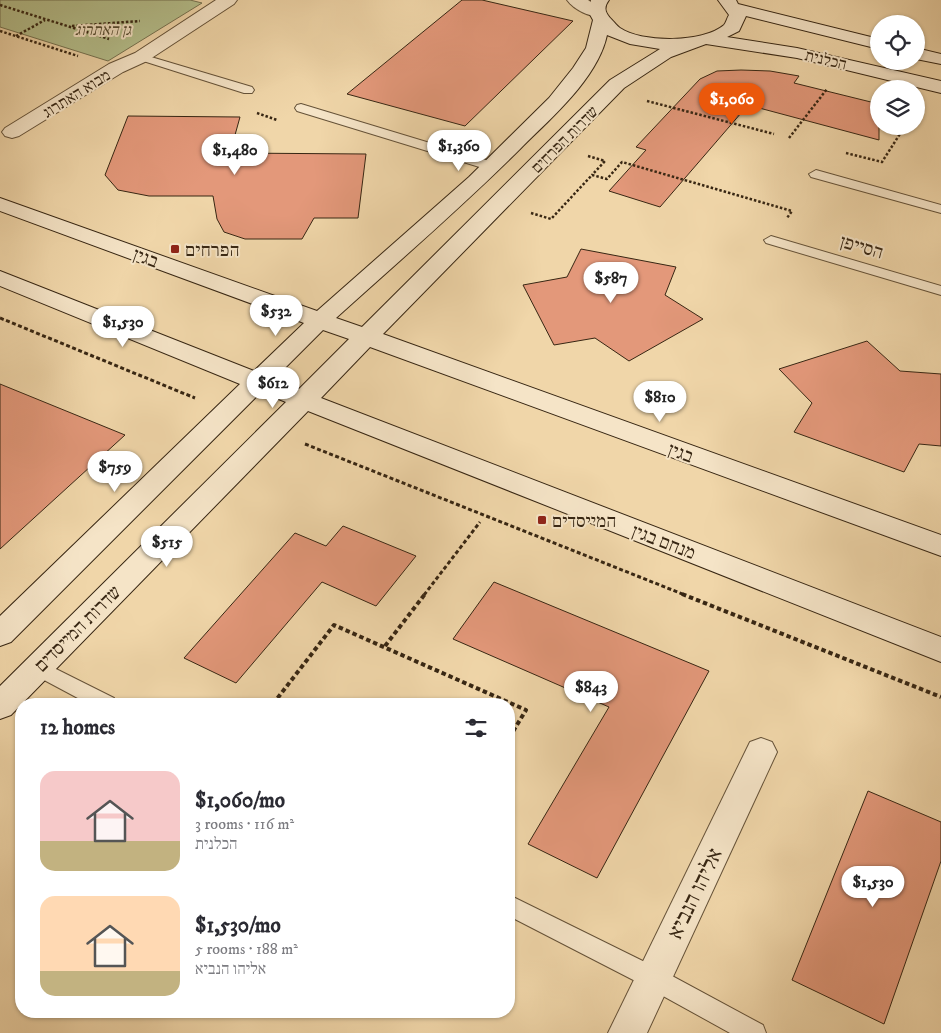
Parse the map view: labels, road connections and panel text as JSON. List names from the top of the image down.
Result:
{
  "streets": {
    "street": [
      "הכלנית",
      "מבוא האתרוג",
      "שדרות הפרחים",
      "בגין",
      "מנחם בגין",
      "שדרות המייסדים",
      "אליהו הנביא"
    ],
    "lane": ["הסייפן"]
  },
  "crossings": [
    ["שדרות הפרחים", "בגין"],
    ["שדרות הפרחים", "שדרות המייסדים"],
    ["בגין", "שדרות המייסדים"],
    ["מנחם בגין", "שדרות המייסדים"]
  ],
  "parks": ["גן האתרוג"],
  "places": {
    "transit": ["הפרחים", "המייסדים"]
  },
  "page": {
    "price": [
      "$1,060",
      "$1,360",
      "$1,480",
      "$587",
      "$532",
      "$1,530",
      "$612",
      "$810",
      "$759",
      "$515",
      "$843",
      "$1,530"
    ],
    "heading": "12 homes",
    "list": [
      {
        "name": "$1,060/mo",
        "note": "3 rooms · 116 m² · הכלנית"
      },
      {
        "name": "$1,530/mo",
        "note": "5 rooms · 188 m² · אליהו הנביא"
      }
    ]
  }
}
